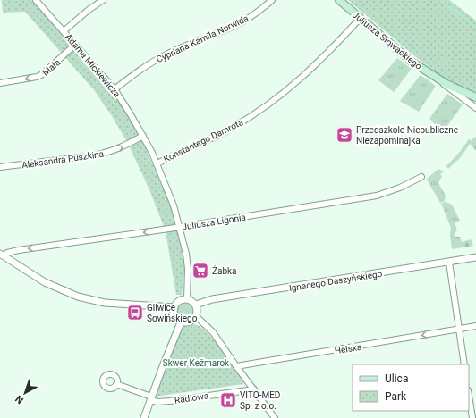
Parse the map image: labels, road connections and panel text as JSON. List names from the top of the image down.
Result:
{
  "streets": {
    "main road": ["Juliusza Słowackiego"],
    "street": [
      "Cypriana Kamila Norwida",
      "Adama Mickiewicza",
      "Mała",
      "Konstantego Damrota",
      "Aleksandra Puszkina",
      "Juliusza Ligonia",
      "Ignacego Daszyńskiego",
      "Helska",
      "Radiowa"
    ]
  },
  "crossings": [
    ["Cypriana Kamila Norwida", "Adama Mickiewicza"],
    ["Juliusza Słowackiego", "Konstantego Damrota"],
    ["Adama Mickiewicza", "Mała"],
    ["Adama Mickiewicza", "Konstantego Damrota"],
    ["Adama Mickiewicza", "Aleksandra Puszkina"],
    ["Adama Mickiewicza", "Juliusza Ligonia"],
    ["Adama Mickiewicza", "Ignacego Daszyńskiego"]
  ],
  "one_way": [
    "Mała",
    "Aleksandra Puszkina",
    "Juliusza Ligonia",
    "Helska"
  ],
  "parks": ["Skwer Kežmarok"],
  "places": {
    "school or university": ["Przedszkole Niepubliczne Niezapominajka"],
    "supermarket": ["Żabka"],
    "bus stop": ["Gliwice Sowińskiego"],
    "hospital": ["VITO-MED Sp. z o.o."]
  },
  "legend": ["Ulica", "Park"],
  "north": "bottom left"
}
